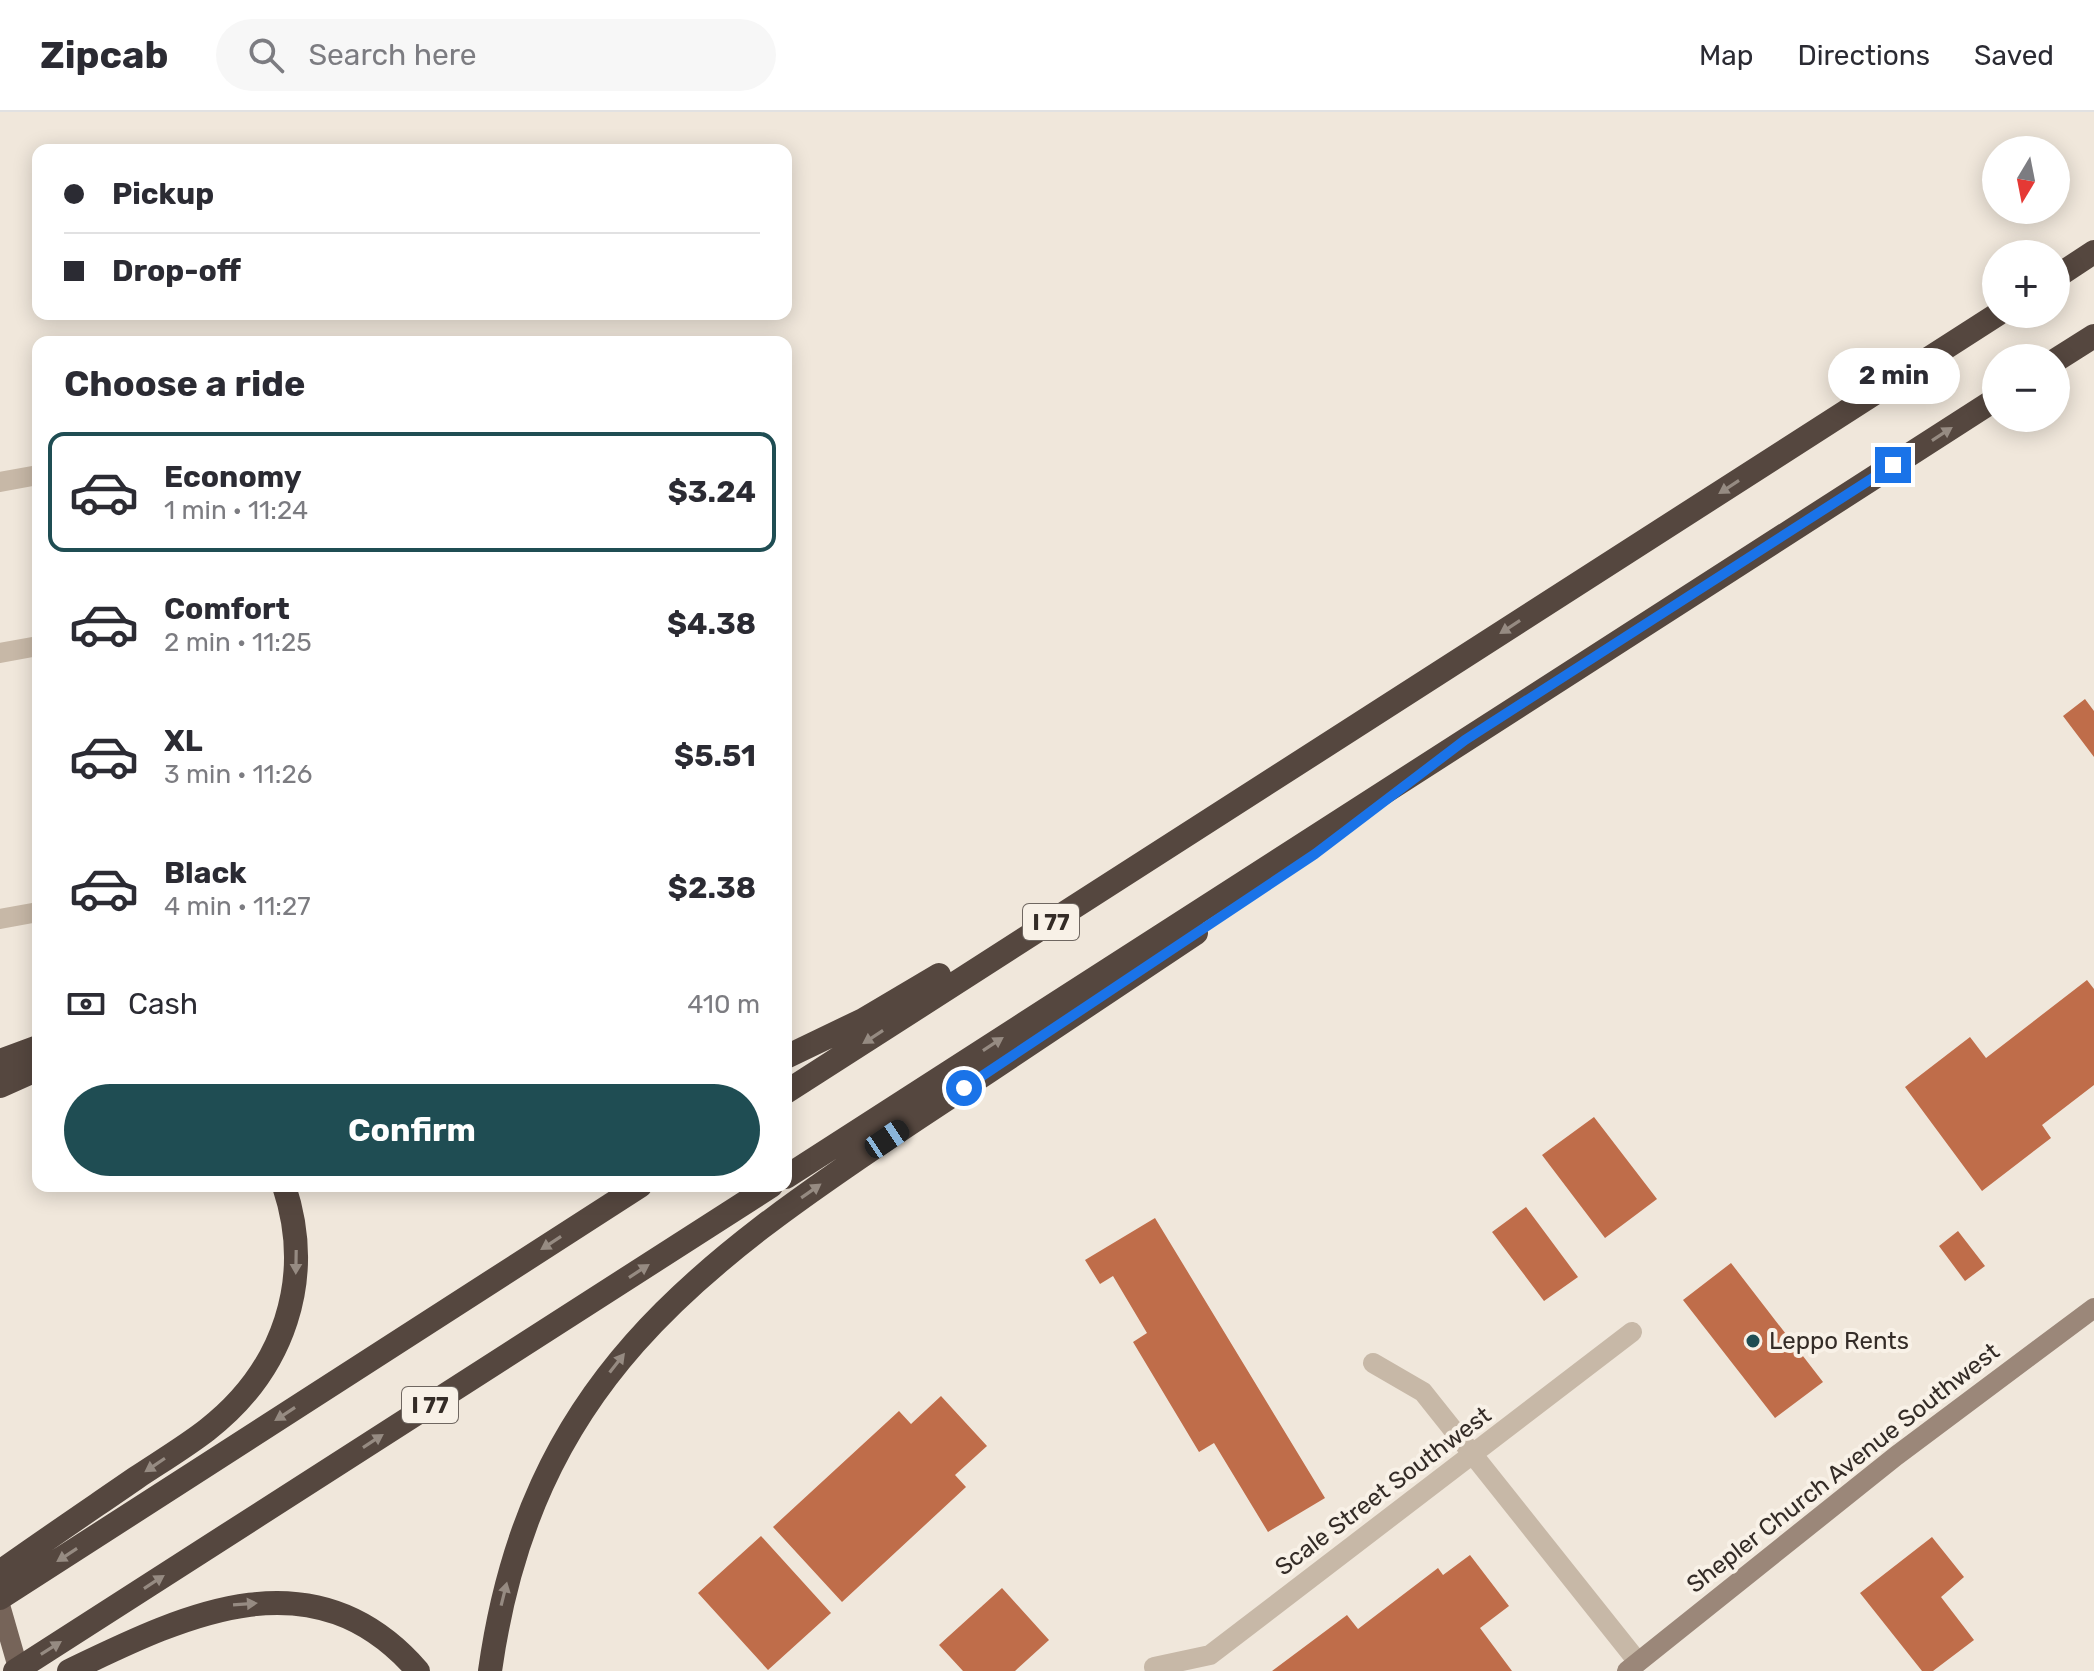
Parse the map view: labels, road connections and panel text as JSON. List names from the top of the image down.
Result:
{
  "streets": {
    "highway": ["I 77"],
    "street": ["Shepler Church Avenue Southwest", "Scale Street Southwest"]
  },
  "places": ["Leppo Rents"],
  "north": "bottom",
  "page": {
    "header": "Zipcab",
    "search": "Search here",
    "nav": ["Map", "Directions", "Saved"],
    "map_buttons": ["+", "−"],
    "banner": ["Pickup", "Drop-off"],
    "heading": "Choose a ride",
    "bubble": "2 min",
    "list": [
      {
        "name": "Economy",
        "note": "1 min · 11:24",
        "value": "$3.24"
      },
      {
        "name": "Comfort",
        "note": "2 min · 11:25",
        "value": "$4.38"
      },
      {
        "name": "XL",
        "note": "3 min · 11:26",
        "value": "$5.51"
      },
      {
        "name": "Black",
        "note": "4 min · 11:27",
        "value": "$2.38"
      }
    ],
    "pay": ["Cash", "410 m"],
    "buttons": "Confirm"
  }
}
